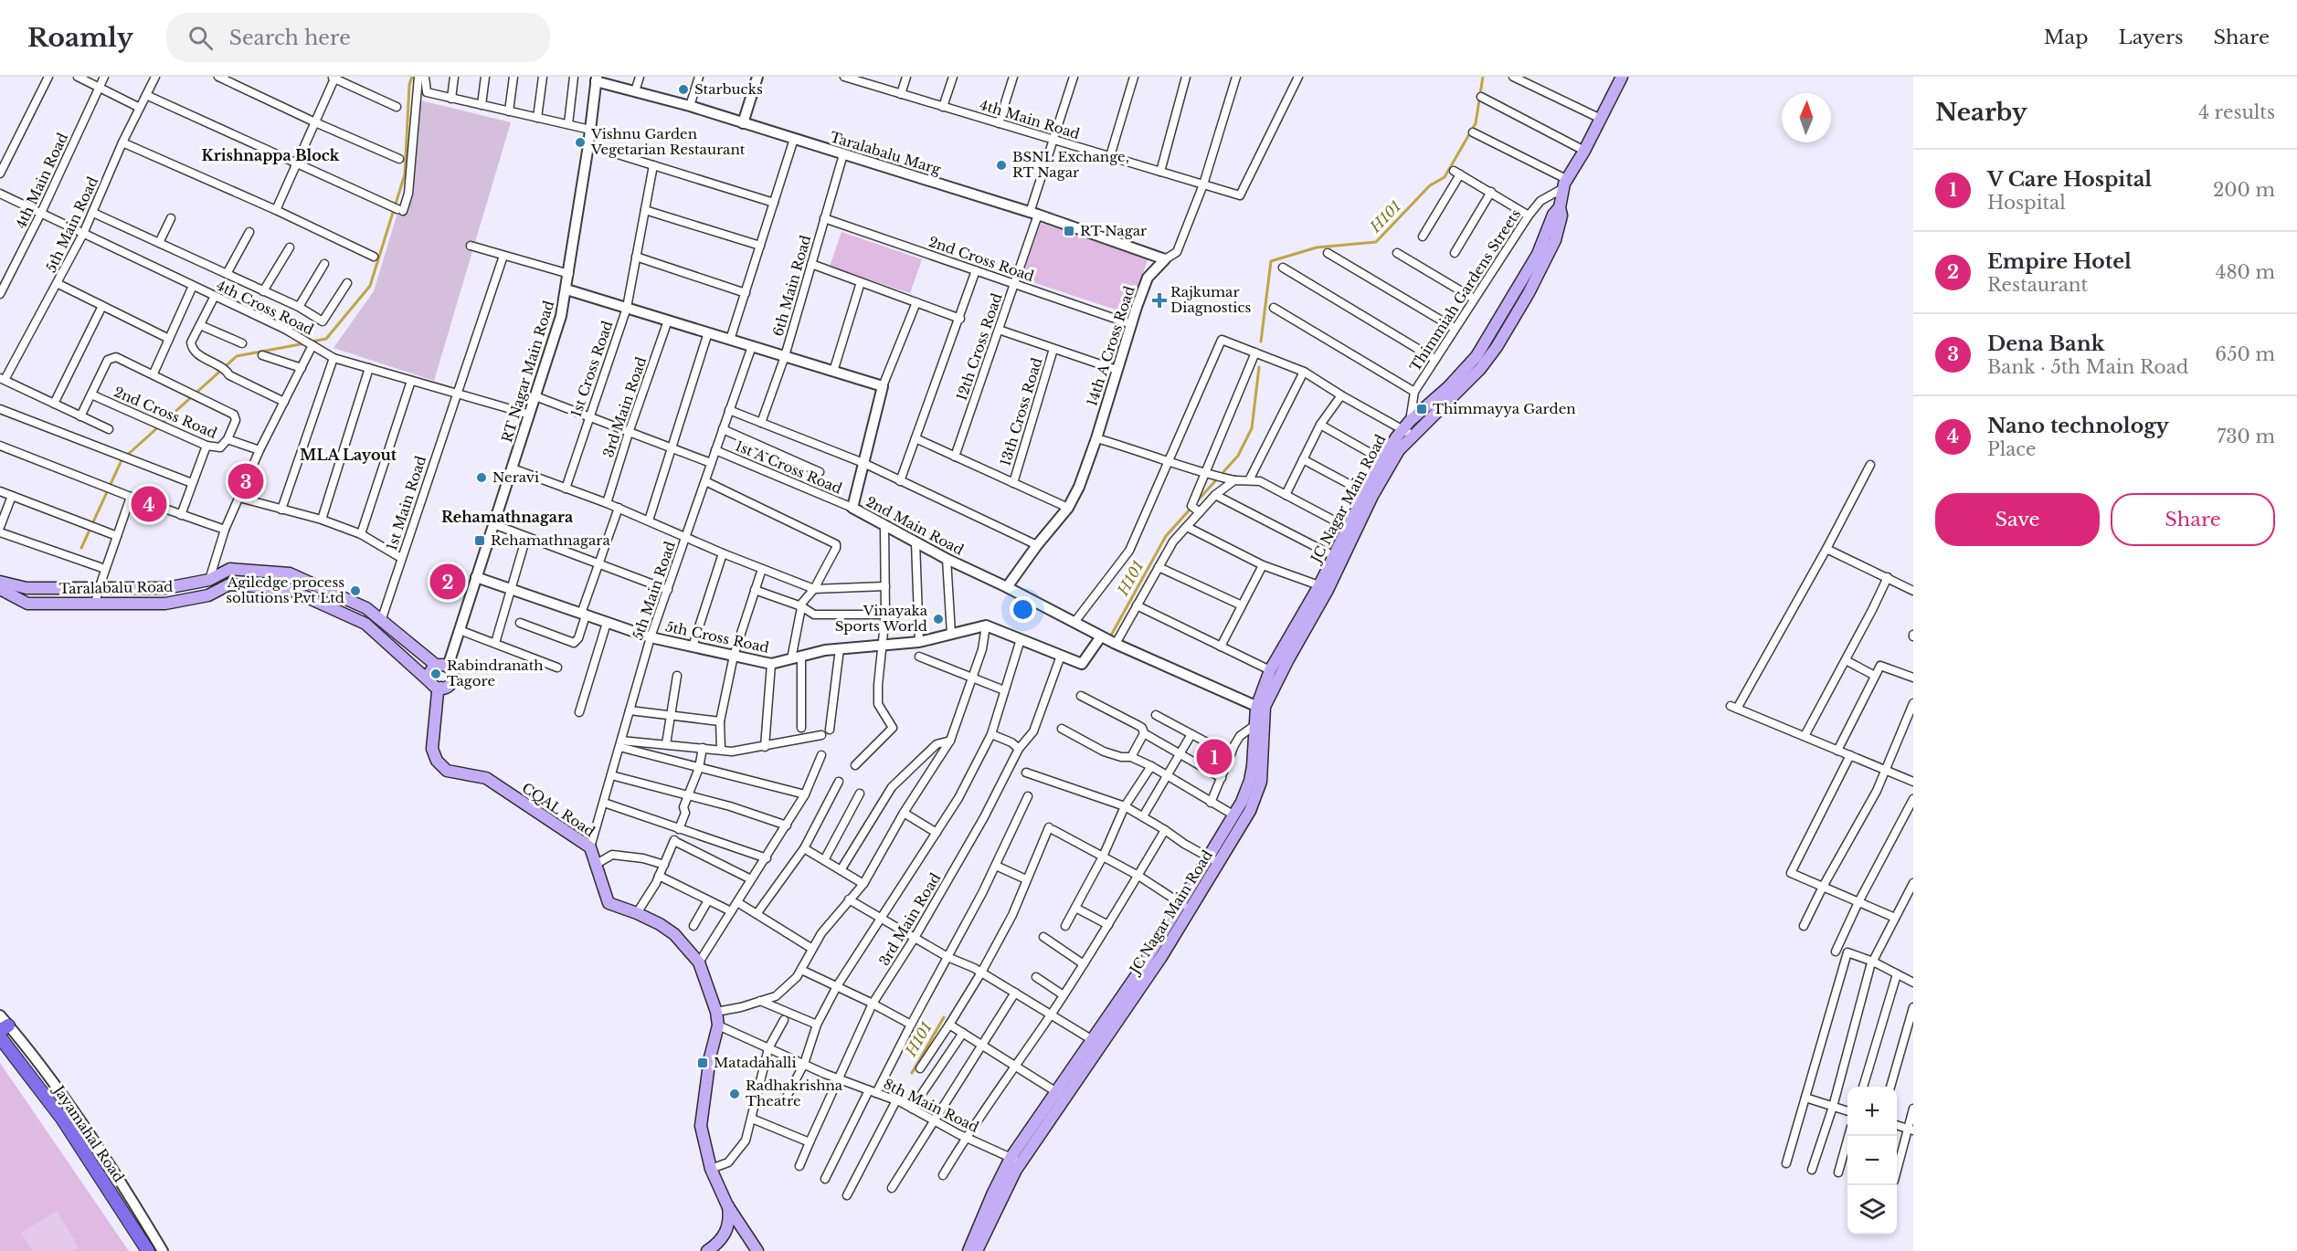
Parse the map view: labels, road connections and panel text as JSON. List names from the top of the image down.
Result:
{
  "streets": {
    "main road": [
      "JC Nagar Main Road",
      "Taralabalu Road",
      "CQAL Road",
      "Jayamahal Road"
    ],
    "street": [
      "4th Main Road",
      "Taralabalu Marg",
      "5th Main Road",
      "2nd Cross Road",
      "6th Main Road",
      "Thimmiah Gardens Streets",
      "4th Cross Road",
      "14th A Cross Road",
      "12th Cross Road",
      "1st Cross Road",
      "RT Nagar Main Road",
      "3rd Main Road",
      "13th Cross Road",
      "1st A Cross Road",
      "1st Main Road",
      "2nd Main Road",
      "5th Cross Road",
      "8th Main Road"
    ]
  },
  "crossings": [
    ["4th Main Road", "4th Cross Road"],
    ["4th Main Road", "14th A Cross Road"],
    ["4th Main Road", "12th Cross Road"],
    ["Taralabalu Marg", "6th Main Road"],
    ["Taralabalu Marg", "14th A Cross Road"],
    ["Taralabalu Marg", "12th Cross Road"],
    ["Taralabalu Marg", "RT Nagar Main Road"],
    ["5th Main Road", "4th Cross Road"],
    ["5th Main Road", "1st A Cross Road"],
    ["5th Main Road", "5th Cross Road"],
    ["5th Main Road", "CQAL Road"],
    ["2nd Cross Road", "6th Main Road"],
    ["2nd Cross Road", "14th A Cross Road"],
    ["2nd Cross Road", "12th Cross Road"],
    ["Thimmiah Gardens Streets", "JC Nagar Main Road"],
    ["4th Cross Road", "RT Nagar Main Road"],
    ["4th Cross Road", "1st Main Road"],
    ["14th A Cross Road", "2nd Main Road"],
    ["RT Nagar Main Road", "Taralabalu Road"],
    ["RT Nagar Main Road", "5th Cross Road"],
    ["RT Nagar Main Road", "CQAL Road"],
    ["3rd Main Road", "8th Main Road"],
    ["1st A Cross Road", "2nd Main Road"],
    ["JC Nagar Main Road", "2nd Main Road"],
    ["JC Nagar Main Road", "8th Main Road"],
    ["1st Main Road", "Taralabalu Road"],
    ["Taralabalu Road", "CQAL Road"],
    ["CQAL Road", "8th Main Road"]
  ],
  "districts": ["Krishnappa Block", "MLA Layout", "Rehamathnagara"],
  "water": ["H101"],
  "places": {
    "other": [
      "Starbucks",
      "Vishnu Garden Vegetarian Restaurant",
      "BSNL Exchange, RT Nagar",
      "Neravi",
      "Agiledge process solutions Pvt Ltd",
      "Vinayaka Sports World",
      "Rabindranath Tagore",
      "Radhakrishna Theatre"
    ],
    "transit": [
      "RT Nagar",
      "Thimmayya Garden",
      "Rehamathnagara",
      "Matadahalli"
    ],
    "health": ["Rajkumar Diagnostics"]
  },
  "north": "top",
  "page": {
    "header": "Roamly",
    "search": "Search here",
    "nav": ["Map", "Layers", "Share"],
    "heading": ["Nearby", "4 results"],
    "list": [
      {
        "mark": "1",
        "name": "V Care Hospital",
        "note": "Hospital",
        "value": "200 m"
      },
      {
        "mark": "2",
        "name": "Empire Hotel",
        "note": "Restaurant",
        "value": "480 m"
      },
      {
        "mark": "3",
        "name": "Dena Bank",
        "note": "Bank · 5th Main Road",
        "value": "650 m"
      },
      {
        "mark": "4",
        "name": "Nano technology",
        "note": "Place",
        "value": "730 m"
      }
    ],
    "pins": [
      "3",
      "4",
      "2",
      "1"
    ],
    "buttons": ["Save", "Share"],
    "map_buttons": ["+", "−"]
  }
}
